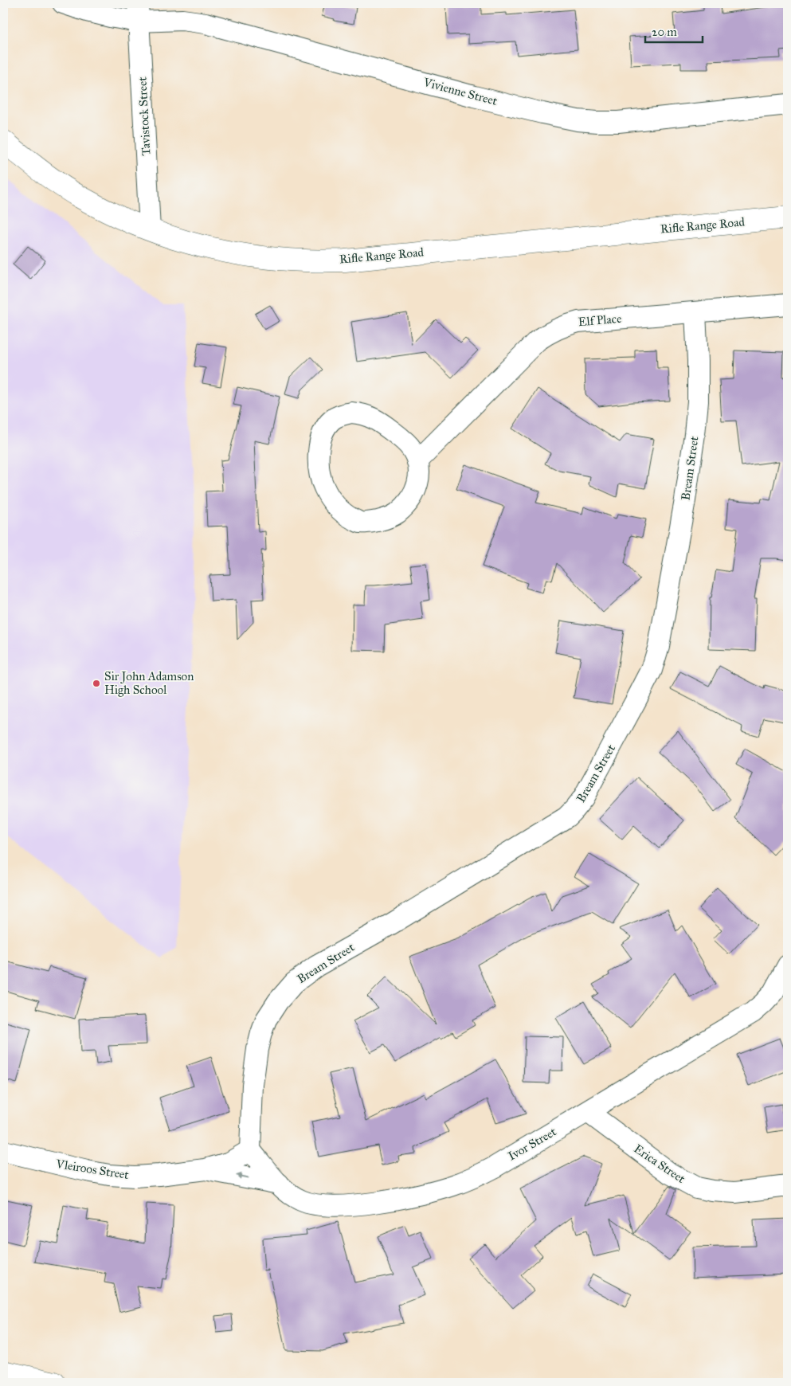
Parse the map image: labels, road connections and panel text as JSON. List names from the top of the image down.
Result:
{
  "streets": {
    "main road": ["Rifle Range Road"],
    "street": [
      "Vivienne Street",
      "Tavistock Street",
      "Elf Place",
      "Bream Street",
      "Ivor Street",
      "Erica Street",
      "Vleiroos Street"
    ]
  },
  "crossings": [
    ["Vivienne Street", "Tavistock Street"],
    ["Tavistock Street", "Rifle Range Road"],
    ["Elf Place", "Bream Street"],
    ["Bream Street", "Ivor Street"],
    ["Bream Street", "Vleiroos Street"],
    ["Ivor Street", "Erica Street"],
    ["Ivor Street", "Vleiroos Street"]
  ],
  "places": ["Sir John Adamson High School"],
  "scale_bar": "20 m"
}
